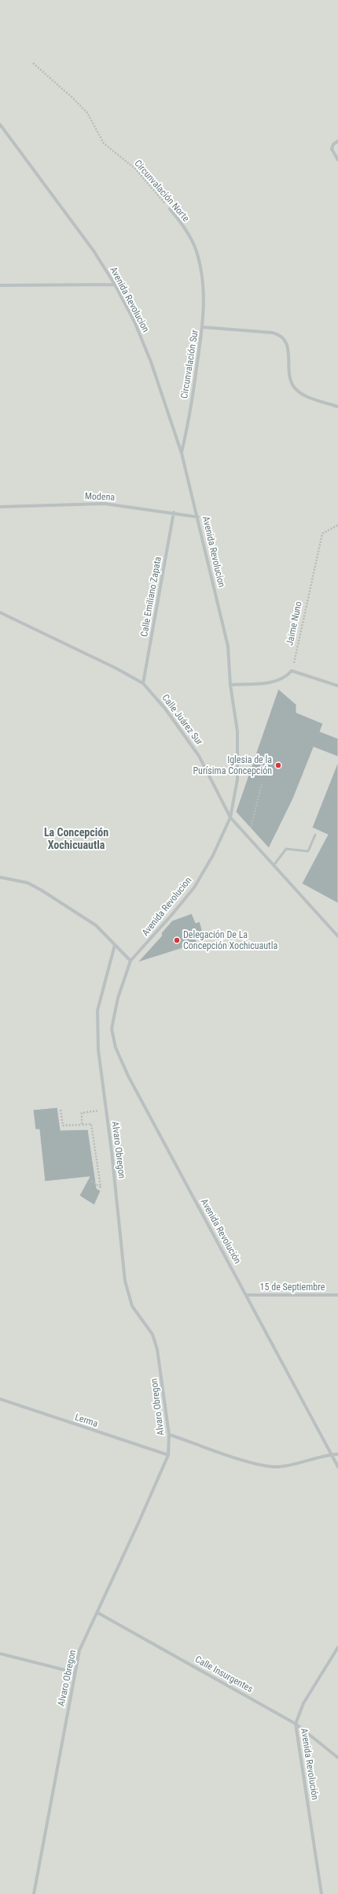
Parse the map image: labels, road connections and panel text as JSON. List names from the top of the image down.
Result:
{
  "streets": {
    "street": [
      "Circunvalación Norte",
      "Avenida Revolucion",
      "Circunvalación Sur",
      "Modena",
      "Calle Emiliano Zapata",
      "Calle Juárez Sur",
      "Alvaro Obregon",
      "Avenida Revolución",
      "15 de Septiembre",
      "Lerma",
      "Calle Insurgentes"
    ],
    "path": ["Jaime Nuno"]
  },
  "crossings": [
    ["Circunvalación Norte", "Circunvalación Sur"],
    ["Avenida Revolucion", "Circunvalación Sur"],
    ["Avenida Revolucion", "Modena"],
    ["Avenida Revolucion", "Calle Juárez Sur"],
    ["Avenida Revolucion", "Avenida Revolución"],
    ["Modena", "Calle Emiliano Zapata"],
    ["Calle Emiliano Zapata", "Calle Juárez Sur"],
    ["Alvaro Obregon", "Lerma"],
    ["Alvaro Obregon", "Calle Insurgentes"],
    ["Avenida Revolución", "15 de Septiembre"],
    ["Avenida Revolución", "Calle Insurgentes"]
  ],
  "districts": ["La Concepción Xochicuautla"],
  "places": ["Iglesia de la Purísima Concepción", "Delegación De La Concepción Xochicuautla"]
}
